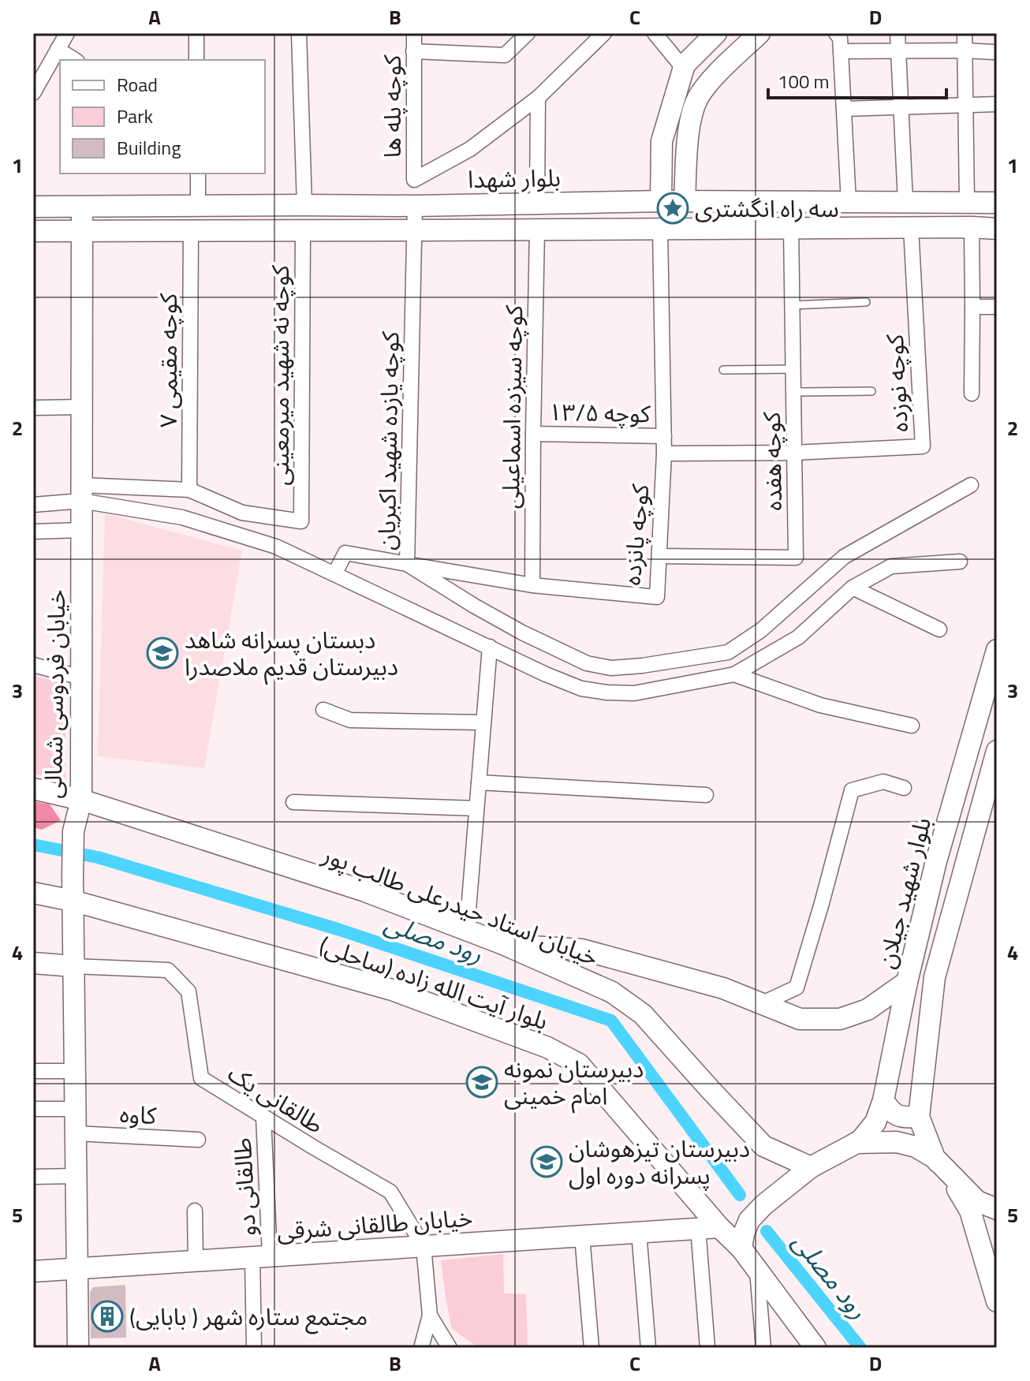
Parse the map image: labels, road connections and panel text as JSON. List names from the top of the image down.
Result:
{
  "streets": {
    "main road": [
      "بلوار شهدا",
      "خیابان فردوسی شمالی",
      "بلوار شهید جیلان",
      "خیابان استاد حیدرعلی طالب پور",
      "بلوار آیت الله زاده (ساحلی)",
      "خیابان طالقانی شرقی"
    ],
    "street": [
      "کوچه پله ها",
      "کوچه مقیمی ۷",
      "کوچه نه شهید میرمعینی",
      "کوچه نوزده",
      "کوچه سیزده اسماعیلی",
      "کوچه ۱۳/۵",
      "کوچه یازده شهید اکبریان",
      "کوچه هفده",
      "کوچه پانزده",
      "طالقانی یک",
      "کاوه",
      "طالقانی دو"
    ]
  },
  "crossings": [
    ["بلوار شهدا", "کوچه یازده شهید اکبریان"],
    ["بلوار شهدا", "خیابان فردوسی شمالی"],
    ["کوچه مقیمی ۷", "کوچه نه شهید میرمعینی"],
    ["کوچه نوزده", "کوچه هفده"],
    ["کوچه سیزده اسماعیلی", "کوچه ۱۳/۵"],
    ["کوچه سیزده اسماعیلی", "کوچه پانزده"],
    ["کوچه ۱۳/۵", "کوچه پانزده"],
    ["کوچه یازده شهید اکبریان", "کوچه پانزده"],
    ["کوچه هفده", "کوچه پانزده"],
    ["خیابان فردوسی شمالی", "خیابان استاد حیدرعلی طالب پور"],
    ["خیابان فردوسی شمالی", "بلوار آیت الله زاده (ساحلی)"],
    ["خیابان فردوسی شمالی", "طالقانی یک"],
    ["خیابان فردوسی شمالی", "کاوه"],
    ["خیابان فردوسی شمالی", "خیابان طالقانی شرقی"],
    ["بلوار آیت الله زاده (ساحلی)", "خیابان طالقانی شرقی"],
    ["طالقانی یک", "طالقانی دو"],
    ["طالقانی یک", "خیابان طالقانی شرقی"],
    ["طالقانی دو", "خیابان طالقانی شرقی"]
  ],
  "water": ["رود مصلی"],
  "places": {
    "place": ["سه راه انگشتری"],
    "school or university": ["دبستان پسرانه شاهد دبیرستان قدیم ملاصدرا", "دبیرستان نمونه امام خمینی", "دبیرستان تیزهوشان پسرانه دوره اول"],
    "building": ["مجتمع ستاره شهر ( بابایی)"]
  },
  "legend": ["Road", "Park", "Building"],
  "scale_bar": "100 m",
  "grid": {
    "columns": [
      "A",
      "B",
      "C",
      "D"
    ],
    "rows": [
      "1",
      "2",
      "3",
      "4",
      "5"
    ]
  }
}
